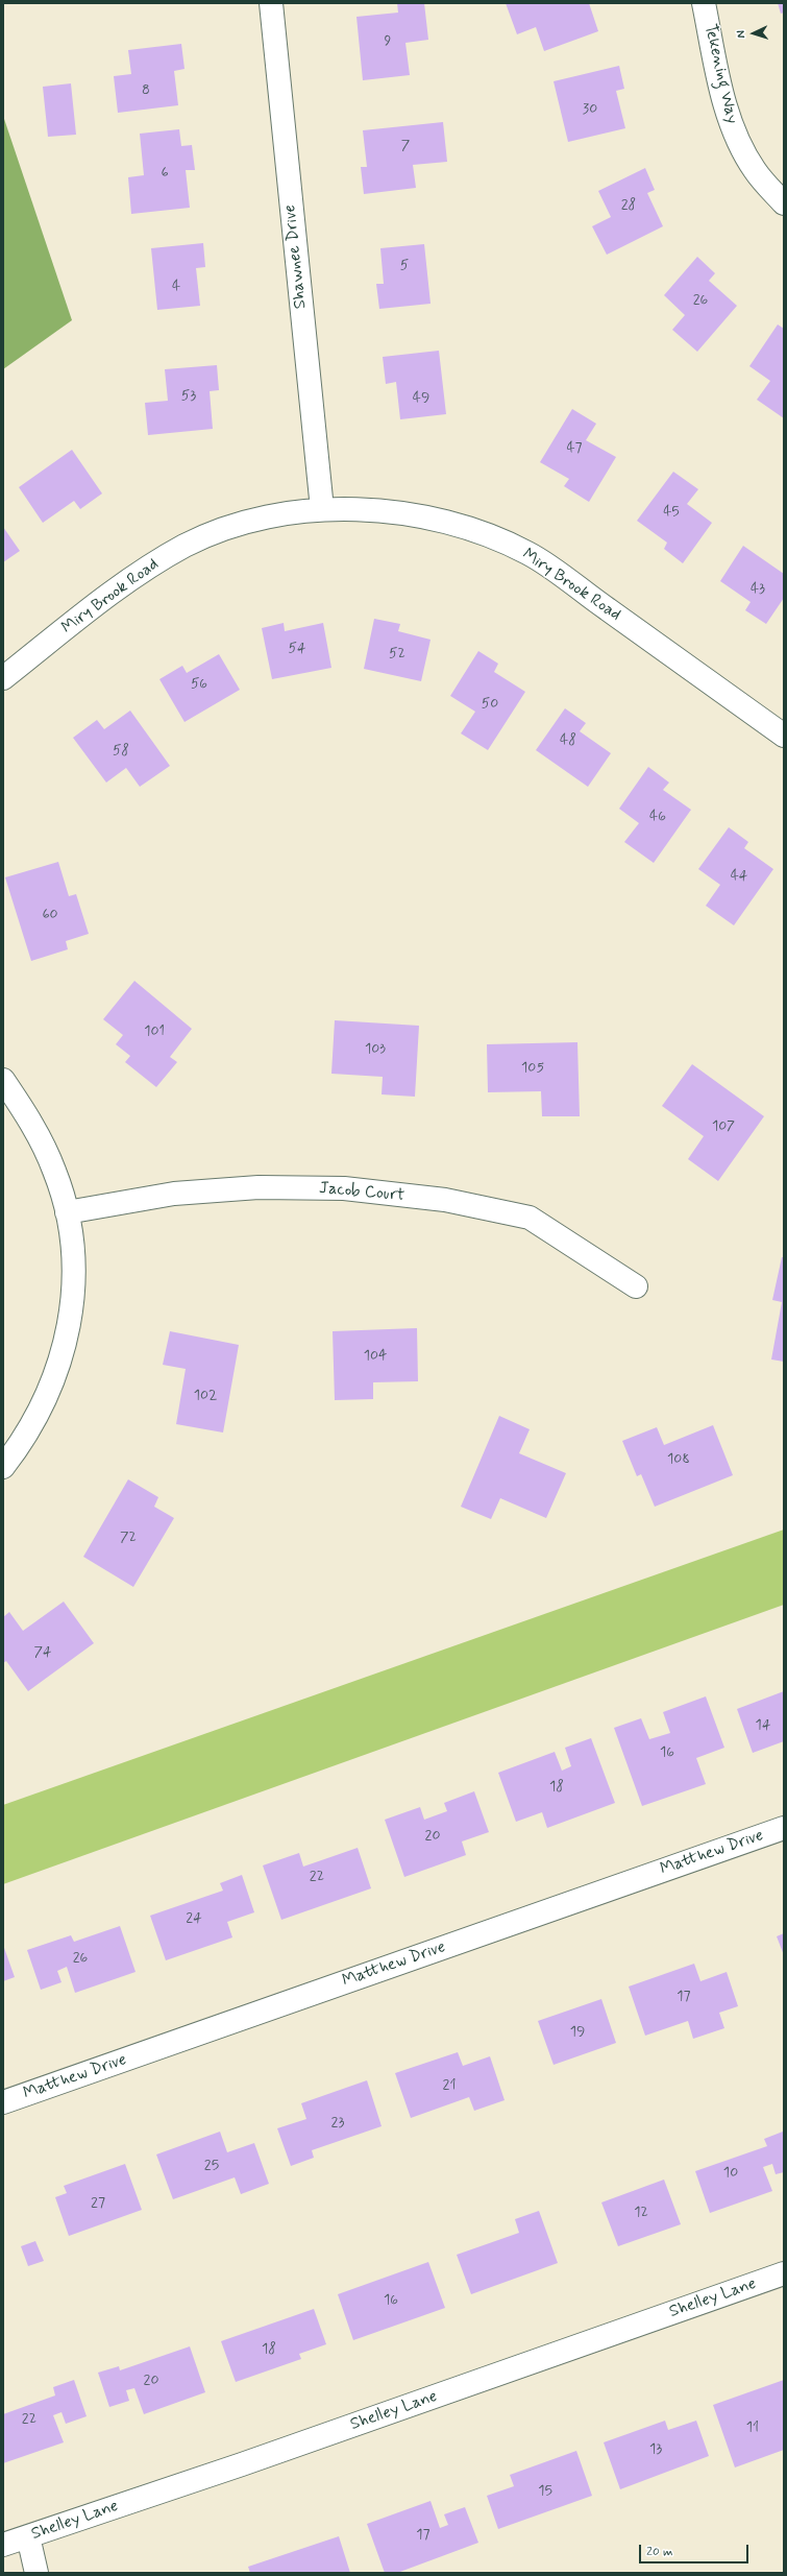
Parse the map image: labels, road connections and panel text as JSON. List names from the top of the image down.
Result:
{
  "streets": {
    "street": [
      "Tekening Way",
      "Shawnee Drive",
      "Miry Brook Road",
      "Jacob Court",
      "Matthew Drive",
      "Shelley Lane"
    ]
  },
  "crossings": [
    ["Shawnee Drive", "Miry Brook Road"]
  ],
  "house_numbers": [
    "9",
    "8",
    "30",
    "7",
    "6",
    "28",
    "5",
    "4",
    "26",
    "53",
    "49",
    "47",
    "45",
    "43",
    "54",
    "52",
    "56",
    "50",
    "48",
    "58",
    "46",
    "44",
    "60",
    "101",
    "103",
    "105",
    "107",
    "104",
    "102",
    "108",
    "72",
    "74",
    "14",
    "16",
    "18",
    "20",
    "22",
    "24",
    "26",
    "17",
    "19",
    "21",
    "23",
    "25",
    "10",
    "27",
    "12",
    "16",
    "18",
    "20",
    "22",
    "11",
    "13",
    "15",
    "17"
  ],
  "scale_bar": "20 m",
  "north": "left"
}
